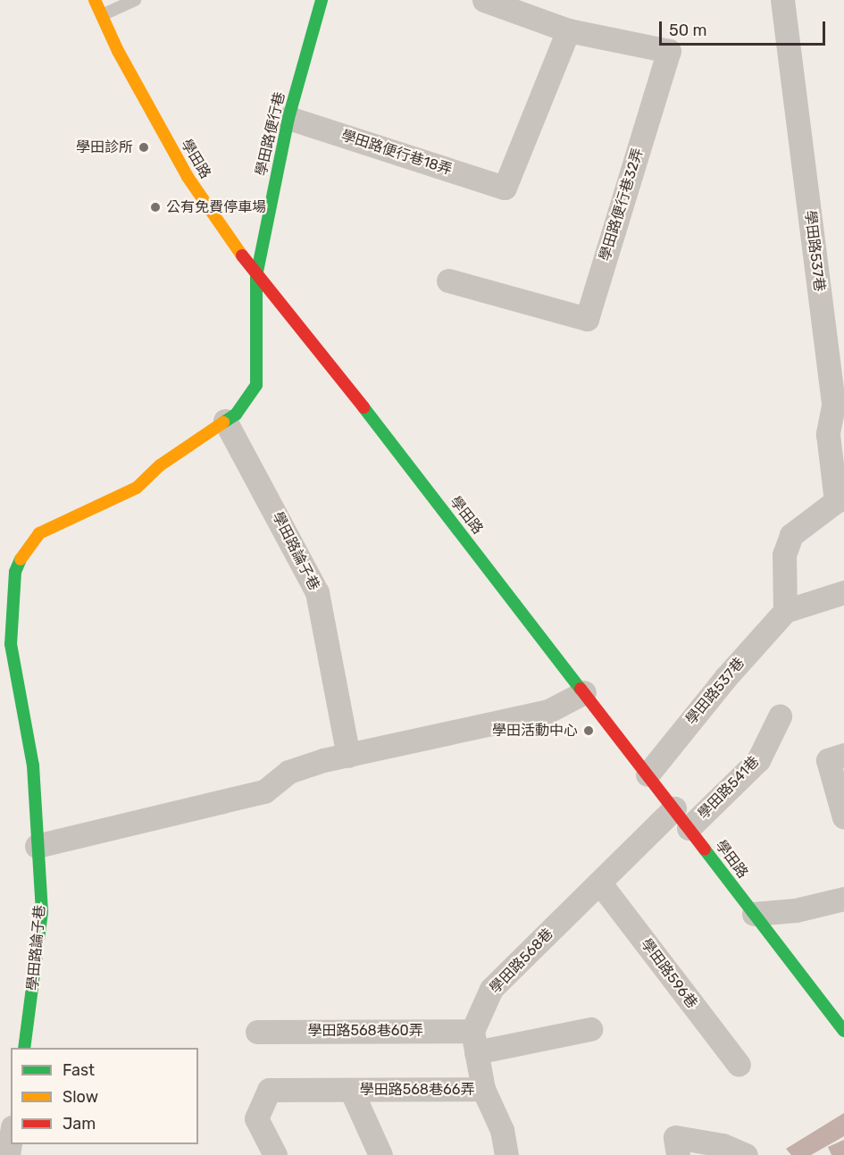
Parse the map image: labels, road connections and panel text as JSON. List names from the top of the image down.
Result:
{
  "streets": {
    "main road": ["學田路便行巷", "學田路", "學田路論子巷"],
    "street": [
      "學田路便行巷18弄",
      "學田路便行巷32弄",
      "學田路537巷",
      "學田路541巷",
      "學田路568巷",
      "學田路596巷",
      "學田路568巷60弄",
      "學田路568巷66弄"
    ]
  },
  "crossings": [
    ["學田路便行巷", "學田路便行巷18弄"],
    ["學田路便行巷", "學田路"],
    ["學田路便行巷", "學田路論子巷"],
    ["學田路便行巷18弄", "學田路便行巷32弄"],
    ["學田路", "學田路537巷"],
    ["學田路", "學田路論子巷"],
    ["學田路", "學田路541巷"],
    ["學田路", "學田路568巷"],
    ["學田路568巷", "學田路596巷"],
    ["學田路568巷", "學田路568巷60弄"]
  ],
  "places": ["學田診所", "公有免費停車場", "學田活動中心"],
  "legend": ["Fast", "Slow", "Jam"],
  "scale_bar": "50 m"
}
